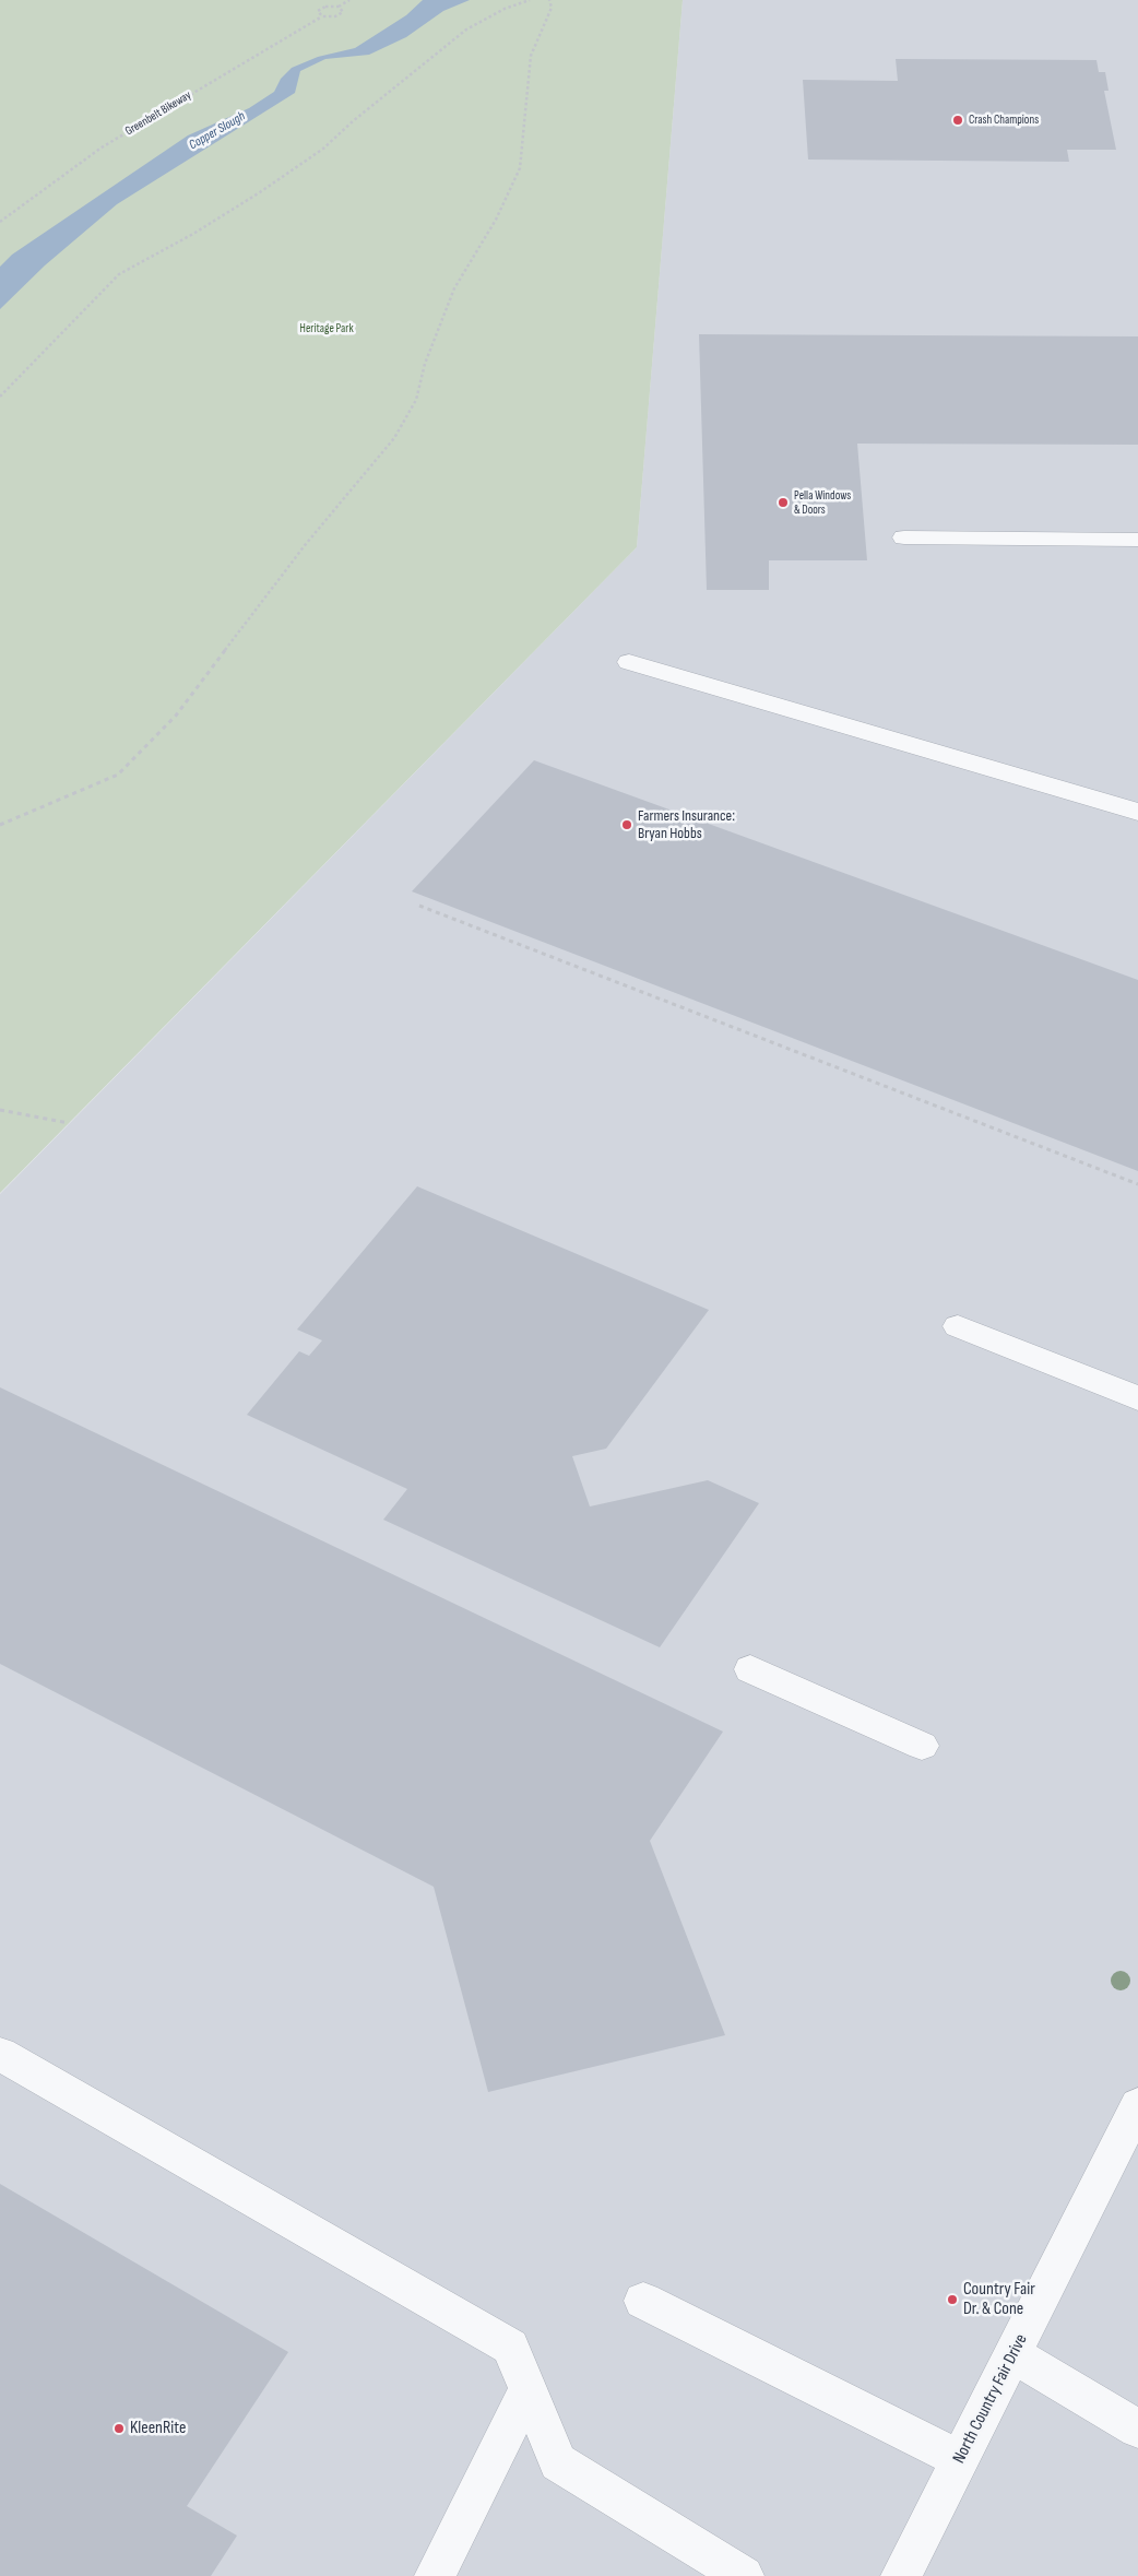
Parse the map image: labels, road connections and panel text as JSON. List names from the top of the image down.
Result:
{
  "streets": {
    "street": ["North Country Fair Drive"],
    "path": ["Greenbelt Bikeway"]
  },
  "water": ["Copper Slough"],
  "parks": ["Heritage Park"],
  "places": [
    "Crash Champions",
    "Pella Windows & Doors",
    "Farmers Insurance: Bryan Hobbs",
    "Country Fair Dr. & Cone",
    "KleenRite"
  ]
}
